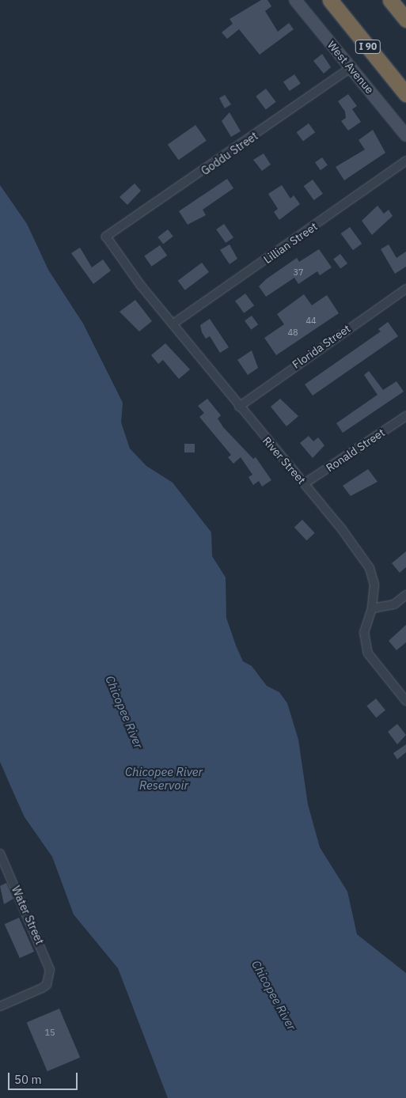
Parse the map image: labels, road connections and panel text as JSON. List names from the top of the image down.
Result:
{
  "streets": {
    "highway": ["I 90"],
    "main road": ["West Avenue"],
    "street": [
      "Goddu Street",
      "Lillian Street",
      "Florida Street",
      "Ronald Street",
      "River Street",
      "Water Street"
    ]
  },
  "crossings": [
    ["West Avenue", "Goddu Street"],
    ["Goddu Street", "River Street"],
    ["Lillian Street", "River Street"],
    ["Florida Street", "River Street"],
    ["Ronald Street", "River Street"]
  ],
  "water": ["Chicopee River", "Chicopee River Reservoir"],
  "house_numbers": [
    "37",
    "44",
    "48",
    "15"
  ],
  "scale_bar": "50 m"
}
